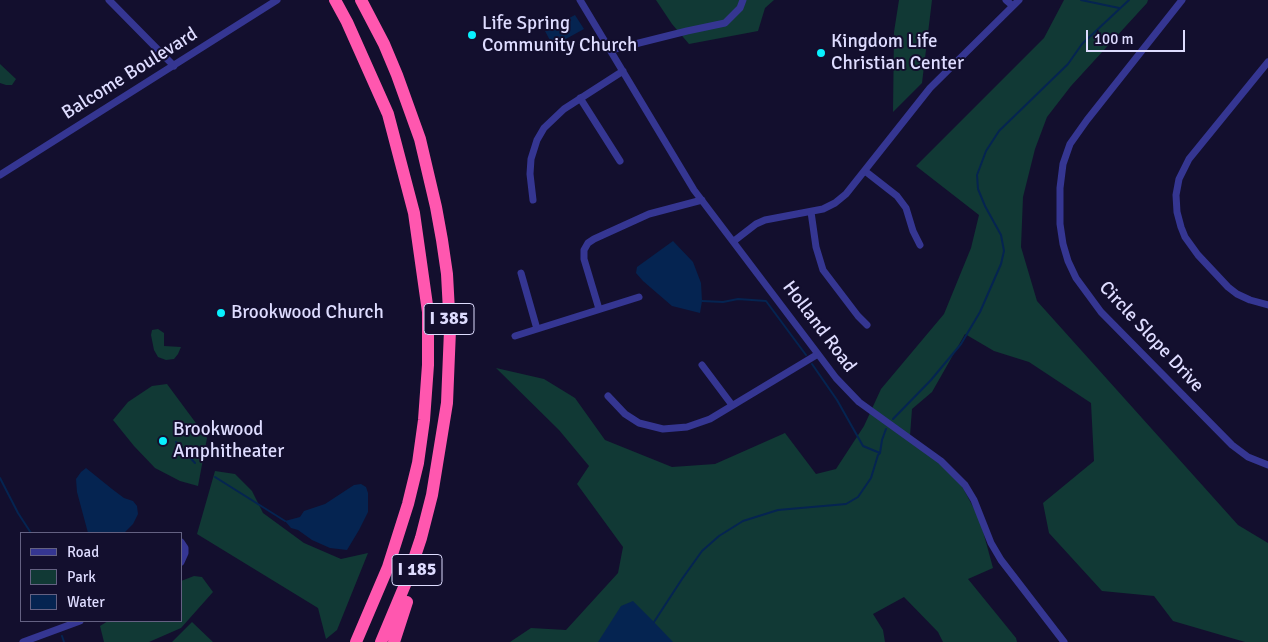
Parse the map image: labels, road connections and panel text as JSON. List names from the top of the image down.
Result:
{
  "streets": {
    "highway": ["I 385", "I 185"],
    "street": ["Balcome Boulevard", "Holland Road", "Circle Slope Drive"]
  },
  "crossings": [
    ["I 385", "I 185"]
  ],
  "places": [
    "Life Spring Community Church",
    "Kingdom Life Christian Center",
    "Brookwood Church",
    "Brookwood Amphitheater"
  ],
  "legend": ["Road", "Park", "Water"],
  "scale_bar": "100 m"
}
